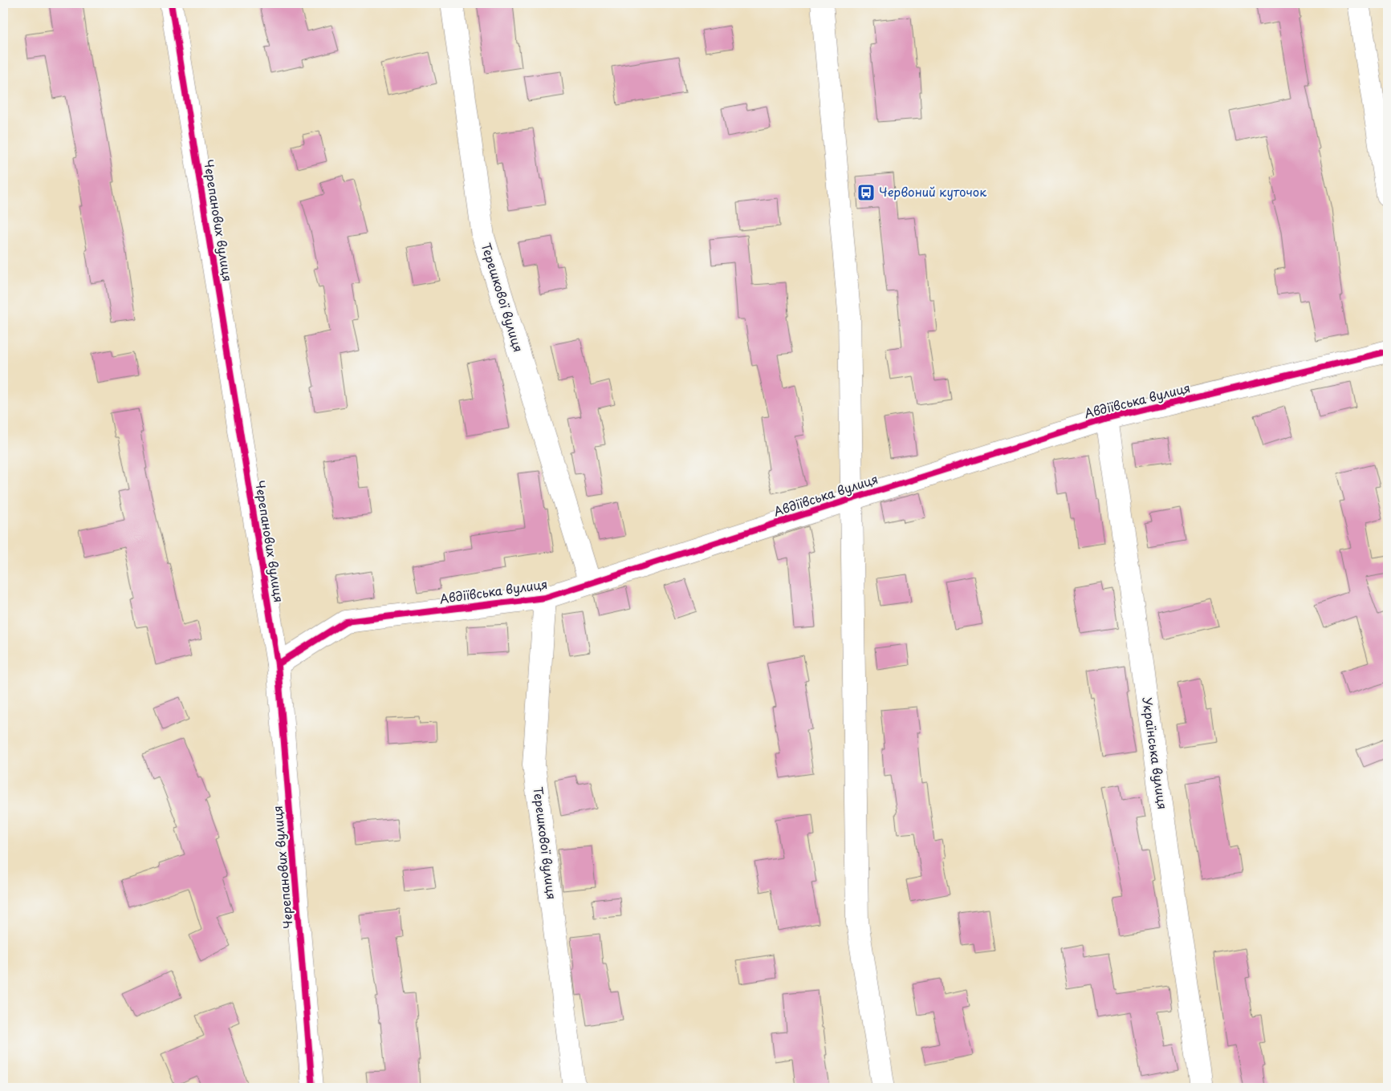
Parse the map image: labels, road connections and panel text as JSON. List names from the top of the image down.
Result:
{
  "streets": {
    "street": [
      "Черепанових вулиця",
      "Терешкової вулиця",
      "Авдіївська вулиця",
      "Українська вулиця"
    ]
  },
  "crossings": [
    ["Черепанових вулиця", "Авдіївська вулиця"],
    ["Терешкової вулиця", "Авдіївська вулиця"],
    ["Авдіївська вулиця", "Українська вулиця"]
  ],
  "places": {
    "bus stop": ["Червоний куточок"]
  }
}
